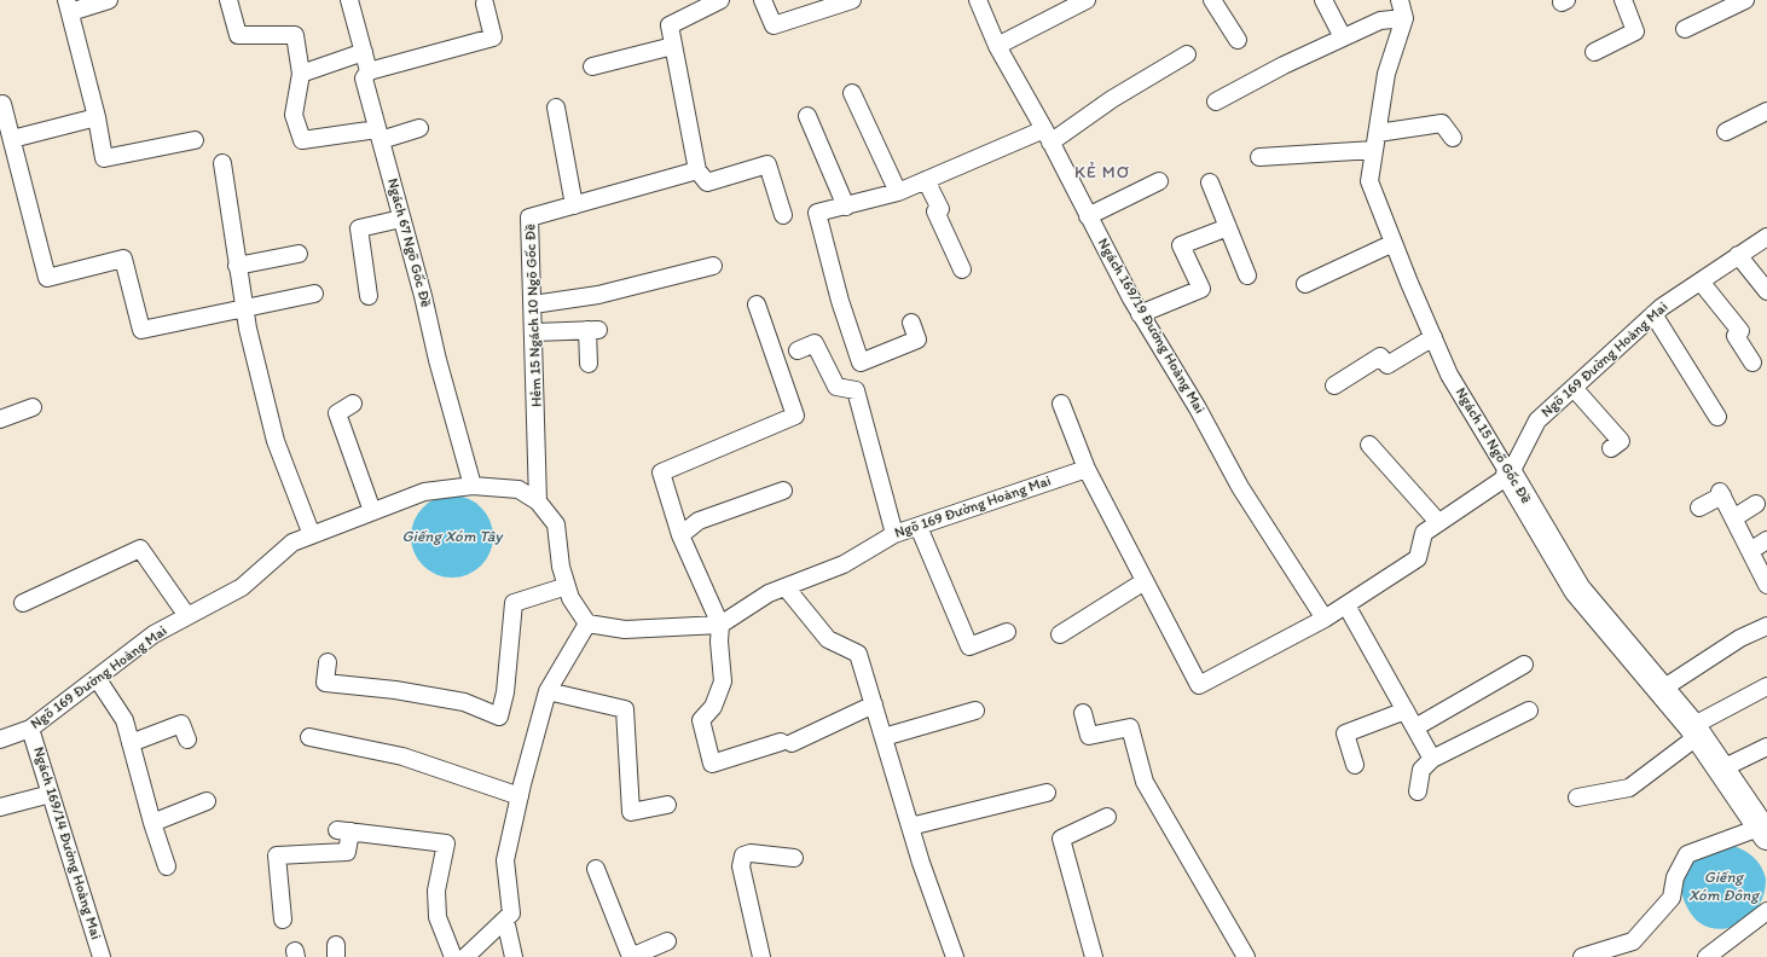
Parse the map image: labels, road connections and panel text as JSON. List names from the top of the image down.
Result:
{
  "streets": {
    "street": ["Ngách 15 Ngõ Gốc Đề"],
    "lane": [
      "Ngách 67 Ngõ Gốc Đề",
      "Hẻm 15 Ngách 10 Ngõ Gốc Đề",
      "Ngách 169/19 Đường Hoàng Mai",
      "Ngõ 169 Đường Hoàng Mai",
      "Ngách 169/14 Đường Hoàng Mai"
    ]
  },
  "crossings": [
    ["Ngách 67 Ngõ Gốc Đề", "Ngõ 169 Đường Hoàng Mai"],
    ["Hẻm 15 Ngách 10 Ngõ Gốc Đề", "Ngõ 169 Đường Hoàng Mai"],
    ["Ngách 169/19 Đường Hoàng Mai", "Ngõ 169 Đường Hoàng Mai"],
    ["Ngõ 169 Đường Hoàng Mai", "Ngách 15 Ngõ Gốc Đề"],
    ["Ngõ 169 Đường Hoàng Mai", "Ngách 169/14 Đường Hoàng Mai"]
  ],
  "districts": ["KẺ MƠ"],
  "water": ["Giếng Xóm Tây", "Giếng Xóm Đông"]
}
